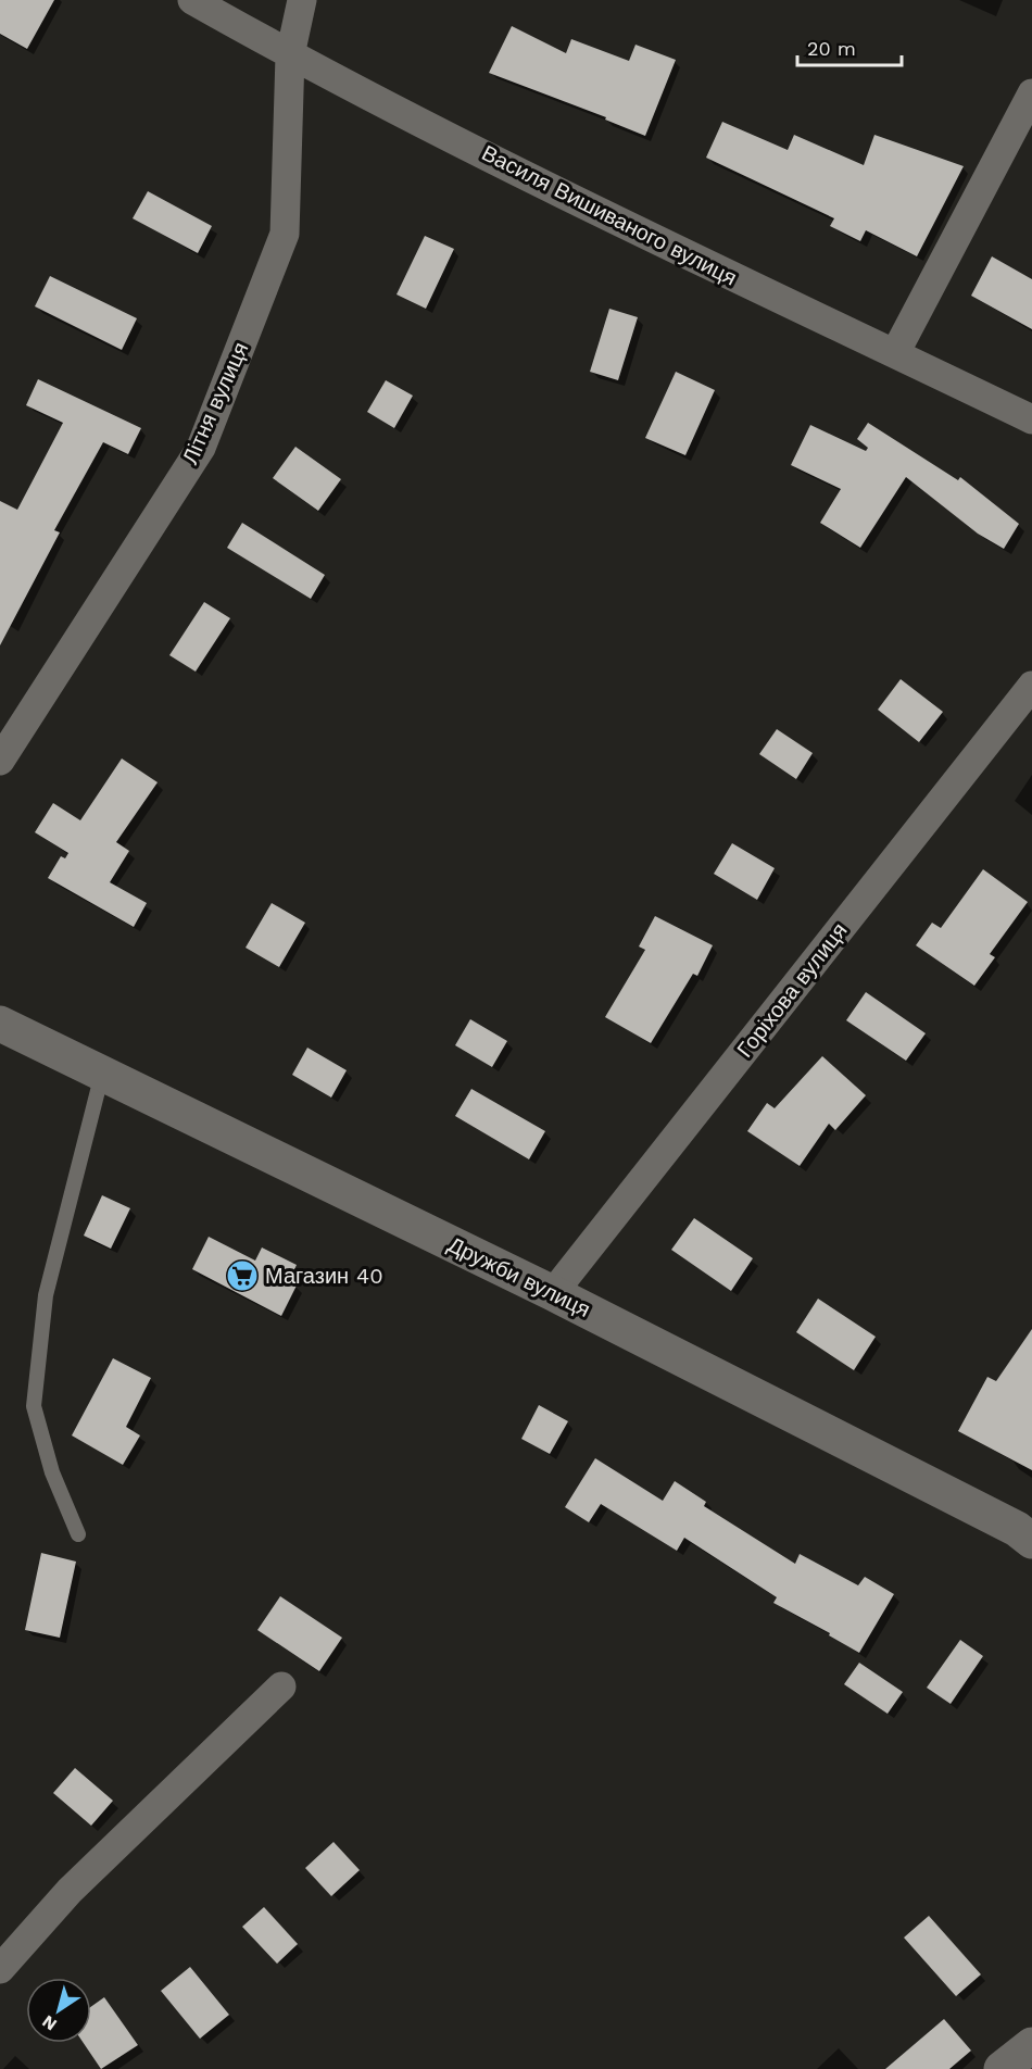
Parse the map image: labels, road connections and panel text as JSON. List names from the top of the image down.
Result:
{
  "streets": {
    "street": [
      "Василя Вишиваного вулиця",
      "Літня вулиця",
      "Горіхова вулиця",
      "Дружби вулиця"
    ]
  },
  "crossings": [
    ["Василя Вишиваного вулиця", "Літня вулиця"],
    ["Горіхова вулиця", "Дружби вулиця"]
  ],
  "places": {
    "supermarket": ["Магазин 40"]
  },
  "scale_bar": "20 m",
  "north": "bottom left"
}
